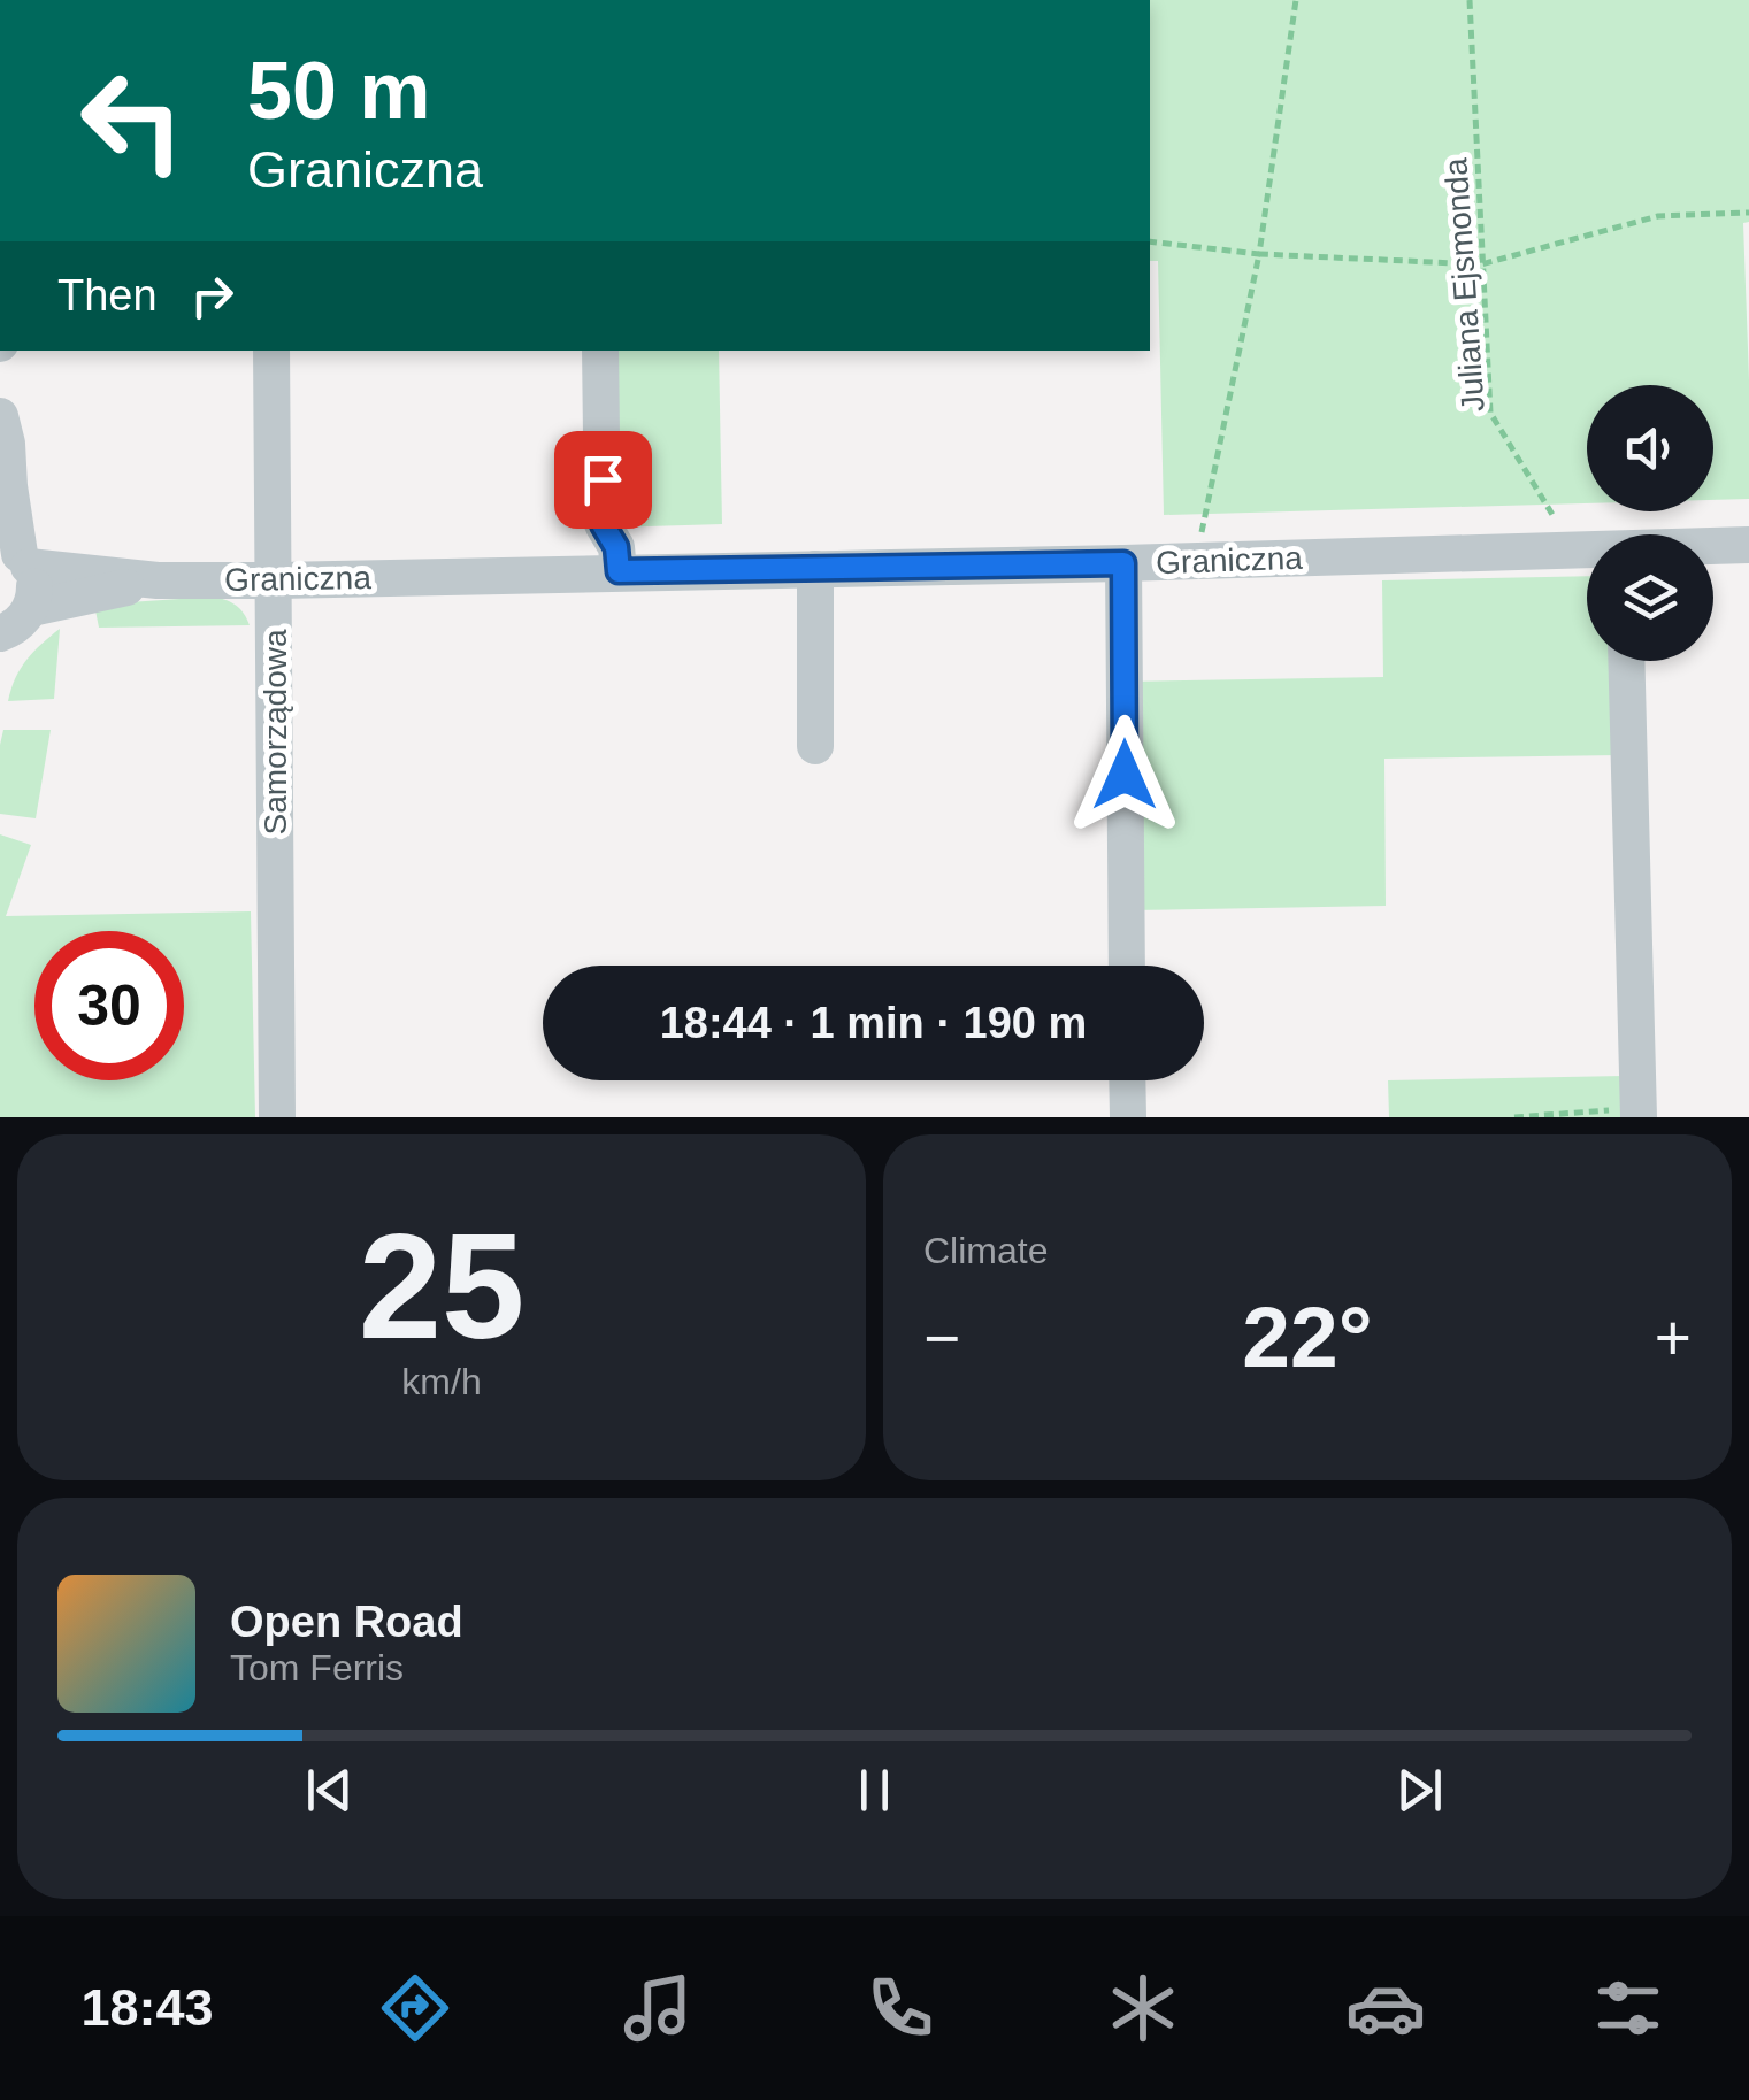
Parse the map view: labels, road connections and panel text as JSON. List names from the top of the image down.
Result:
{
  "streets": {
    "street": ["Graniczna", "Samorządowa"],
    "path": ["Juliana Ejsmonda"]
  },
  "crossings": [
    ["Juliana Ejsmonda", "Graniczna"],
    ["Graniczna", "Samorządowa"]
  ],
  "page": {
    "turn": ["50 m", "Graniczna"],
    "then": "Then",
    "limit": "30",
    "trip": "18:44 · 1 min · 190 m",
    "tile": [
      ["25", "km/h"],
      "Climate"
    ],
    "heat": ["−", "22°", "+"],
    "song": ["Open Road", "Tom Ferris"],
    "tabs": "18:43"
  }
}
